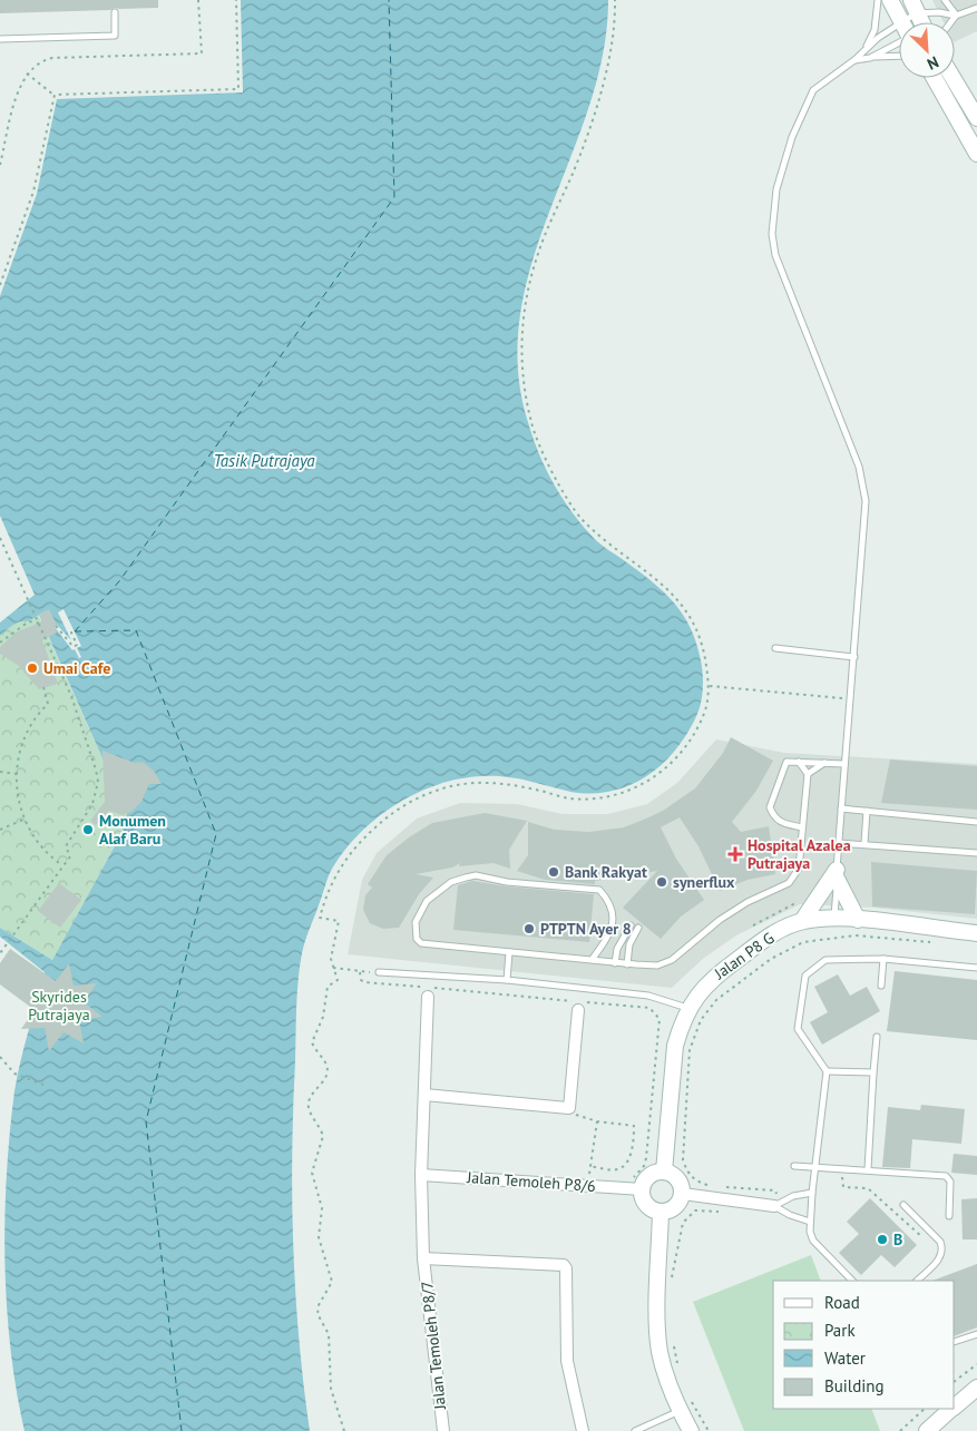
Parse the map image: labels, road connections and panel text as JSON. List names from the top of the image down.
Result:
{
  "streets": {
    "street": ["Jalan P8 G", "Jalan Temoleh P8/6", "Jalan Temoleh P8/7"]
  },
  "crossings": [
    ["Jalan P8 G", "Jalan Temoleh P8/6"],
    ["Jalan Temoleh P8/6", "Jalan Temoleh P8/7"]
  ],
  "water": ["Tasik Putrajaya"],
  "parks": ["Skyrides Putrajaya"],
  "places": {
    "other": [
      "Umai Cafe",
      "Monumen Alaf Baru",
      "Bank Rakyat",
      "synerflux",
      "PTPTN Ayer 8",
      "B"
    ],
    "health": ["Hospital Azalea Putrajaya"]
  },
  "legend": [
    "Road",
    "Park",
    "Water",
    "Building"
  ],
  "north": "bottom right"
}
